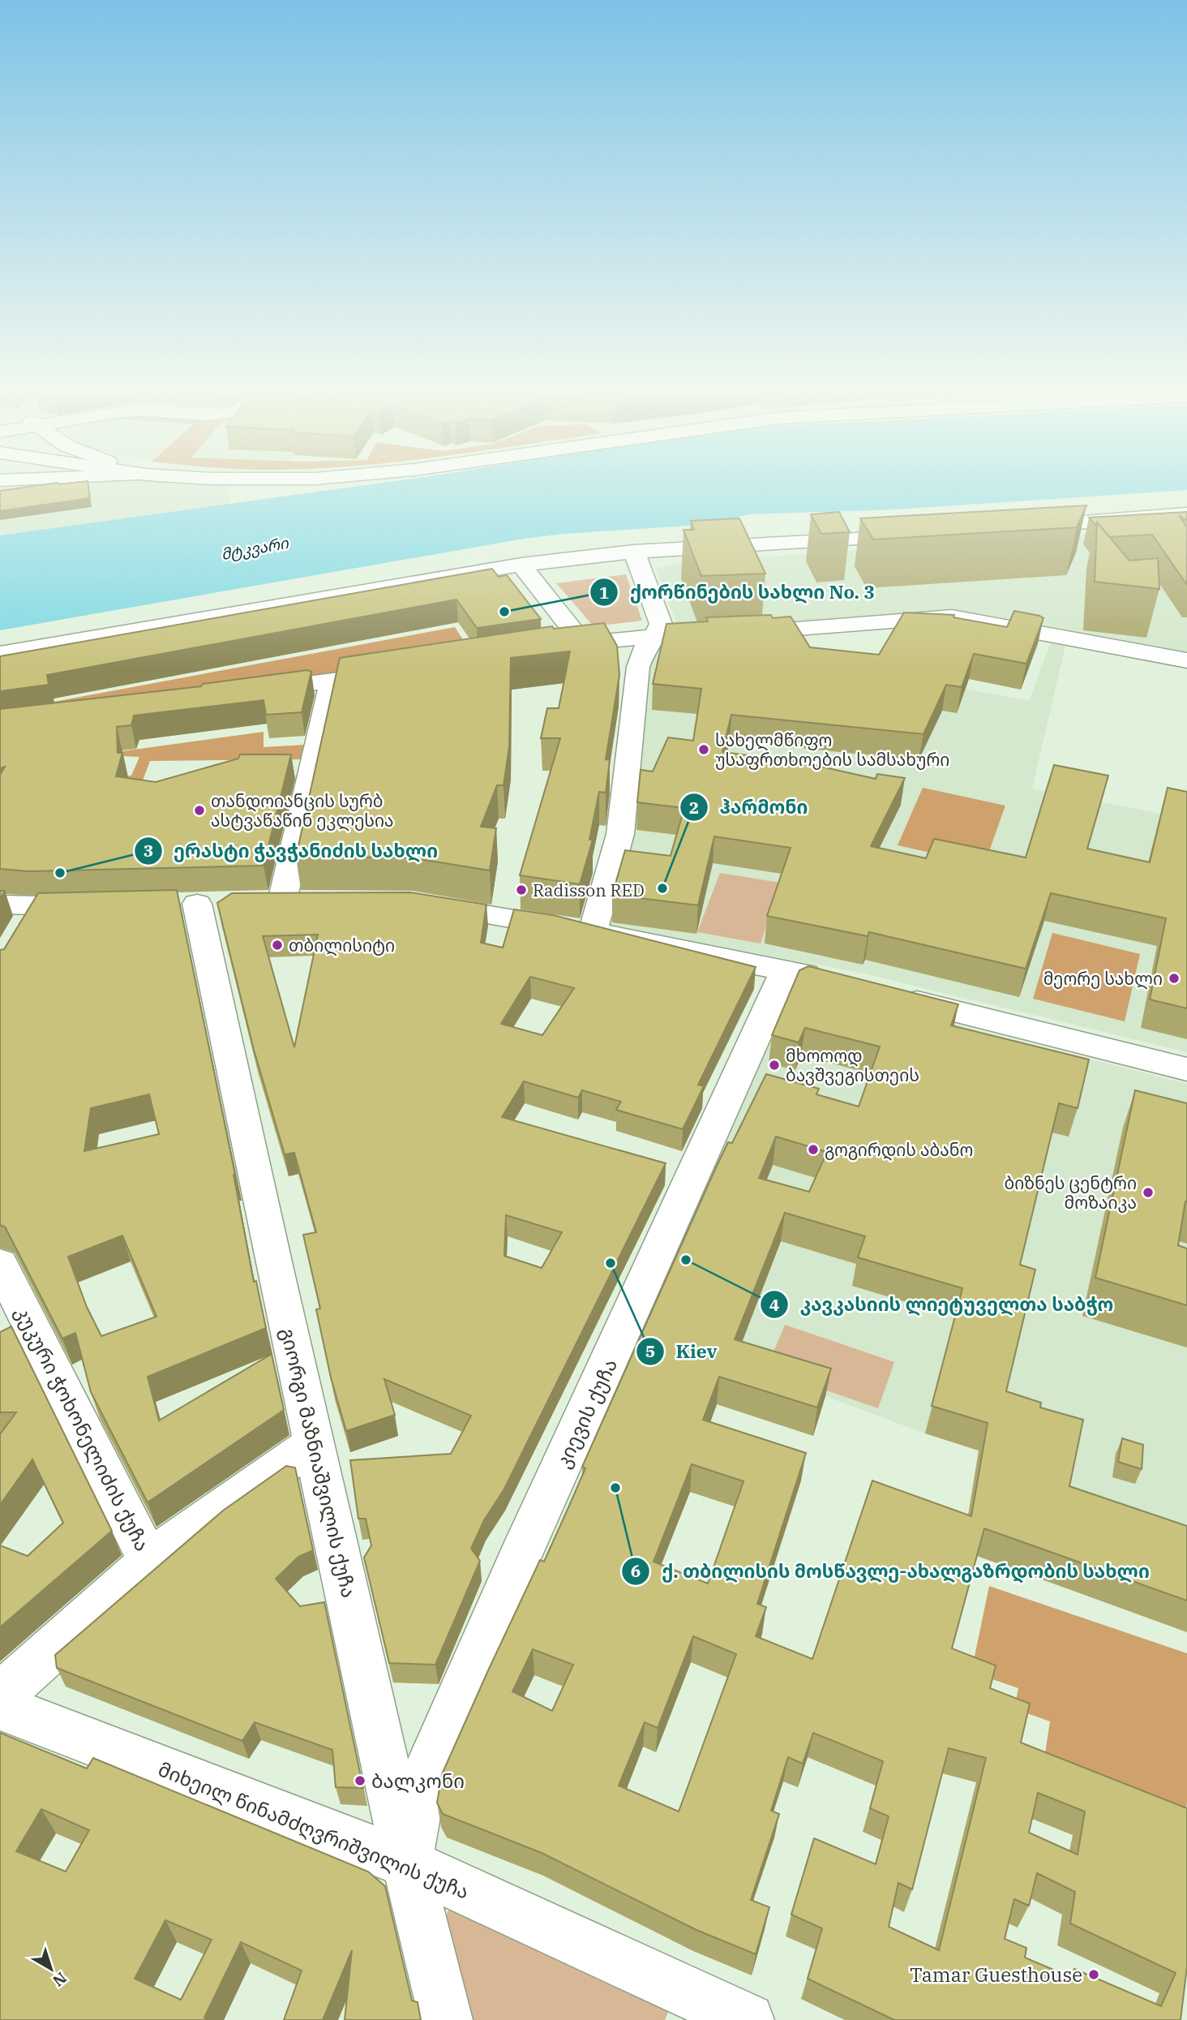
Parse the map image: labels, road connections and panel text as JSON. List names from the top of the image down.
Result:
{
  "streets": {
    "main road": [
      "კიევის ქუჩა",
      "კუკური ჭოხონელიძის ქუჩა",
      "გიორგი მაზნიაშვილის ქუჩა",
      "მიხეილ წინამძღვრიშვილის ქუჩა"
    ]
  },
  "crossings": [
    ["კიევის ქუჩა", "გიორგი მაზნიაშვილის ქუჩა"],
    ["კიევის ქუჩა", "მიხეილ წინამძღვრიშვილის ქუჩა"],
    ["გიორგი მაზნიაშვილის ქუჩა", "მიხეილ წინამძღვრიშვილის ქუჩა"]
  ],
  "water": ["მტკვარი"],
  "places": [
    "ქორწინების სახლი No. 3",
    "სახელმწიფო უსაფრთხოების სამსახური",
    "თანდოიანცის სურბ ასტვაწაწინ ეკლესია",
    "ერასტი ჭავჭანიძის სახლი",
    "ჰარმონი",
    "Radisson RED",
    "თბილისიტი",
    "მეორე სახლი",
    "მხოოოდ ბავშვეგისთეის",
    "გოგირდის აბანო",
    "ბიზნეს ცენტრი მოზაიკა",
    "კავკასიის ლიეტუველთა საბჭო",
    "Kiev",
    "ქ. თბილისის მოსწავლე-ახალგაზრდობის სახლი",
    "ბალკონი",
    "Tamar Guesthouse"
  ],
  "north": "bottom right"
}
